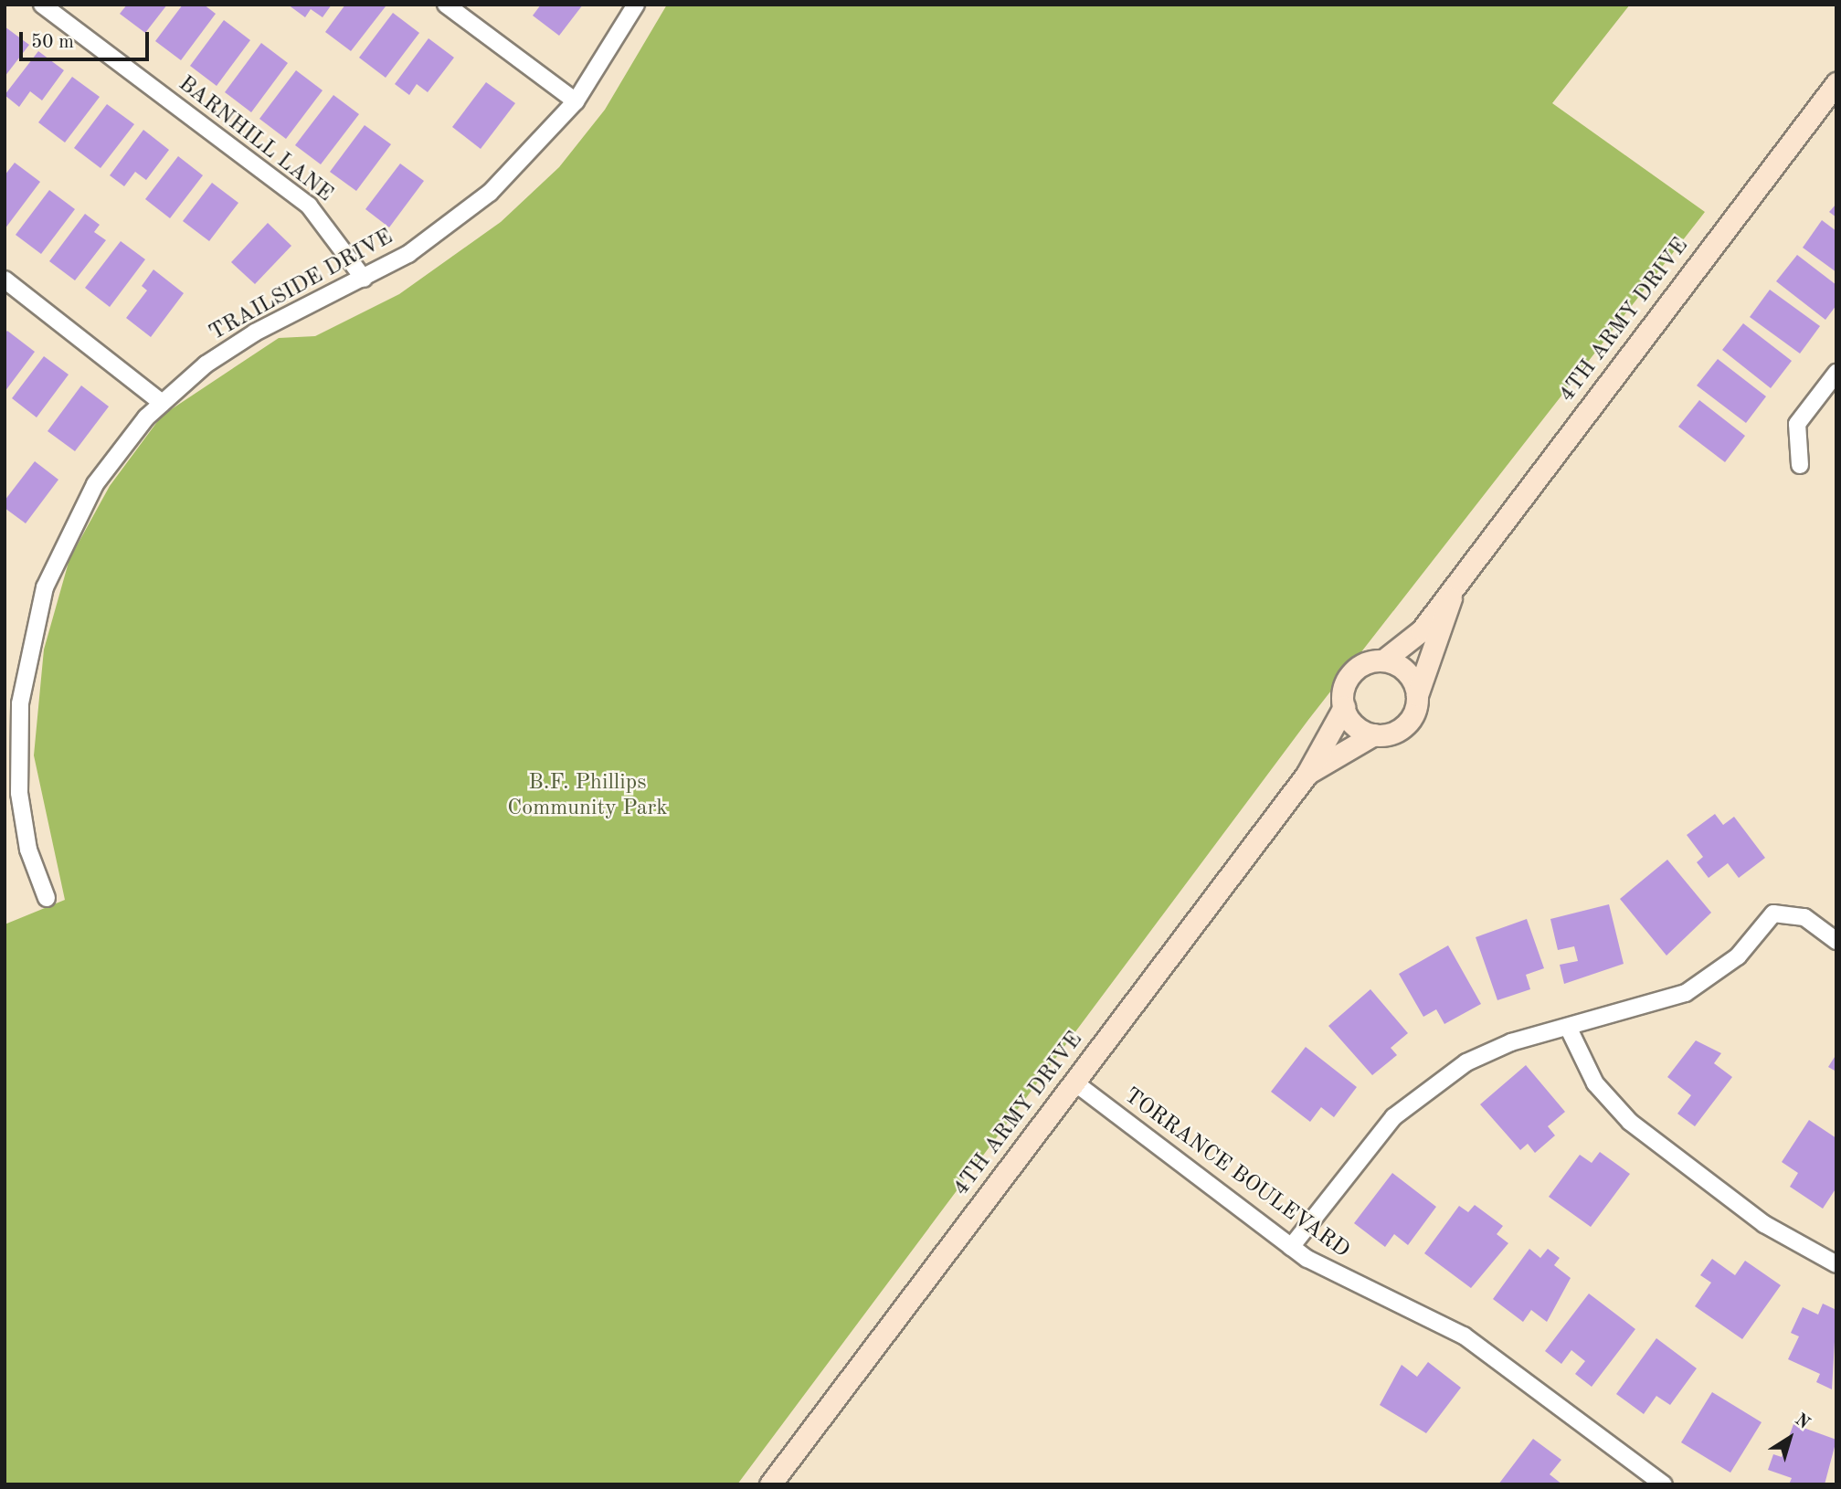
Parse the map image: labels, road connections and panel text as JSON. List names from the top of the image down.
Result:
{
  "streets": {
    "street": [
      "BARNHILL LANE",
      "TRAILSIDE DRIVE",
      "4TH ARMY DRIVE",
      "TORRANCE BOULEVARD"
    ]
  },
  "crossings": [
    ["BARNHILL LANE", "TRAILSIDE DRIVE"],
    ["4TH ARMY DRIVE", "TORRANCE BOULEVARD"]
  ],
  "parks": ["B.F. Phillips Community Park"],
  "scale_bar": "50 m",
  "north": "top right"
}
